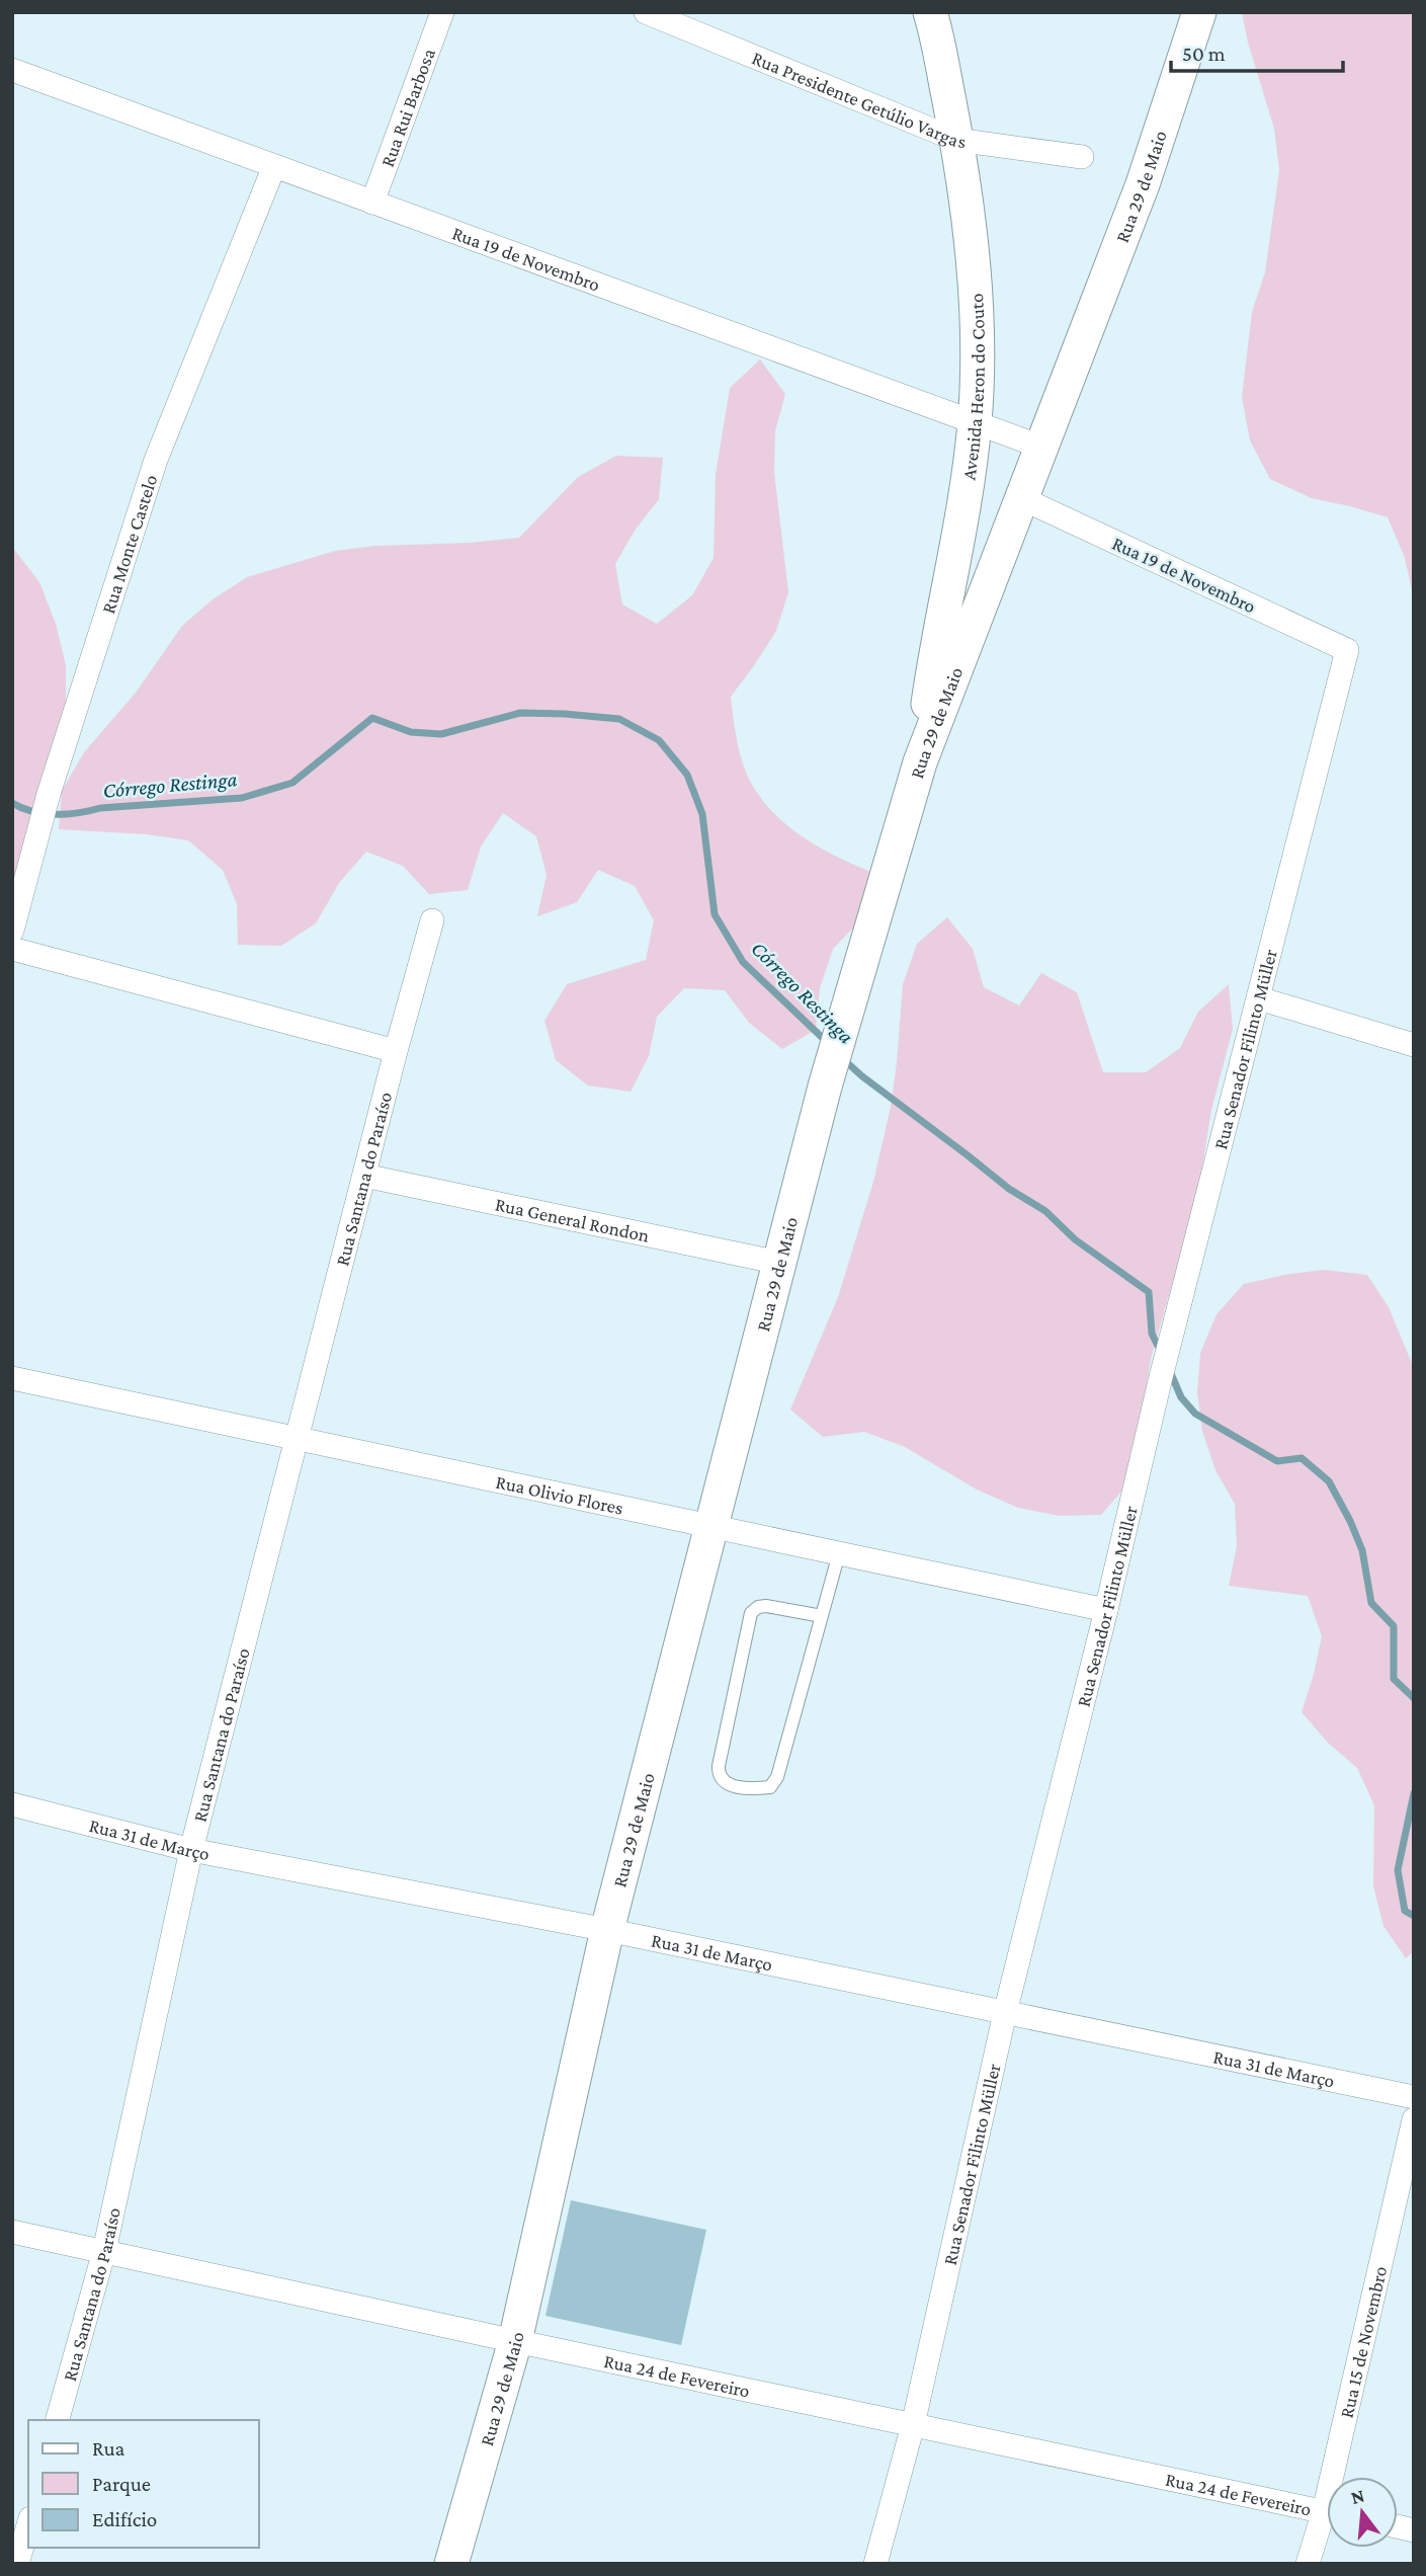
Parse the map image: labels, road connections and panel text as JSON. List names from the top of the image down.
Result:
{
  "streets": {
    "main road": ["Rua 29 de Maio", "Avenida Heron do Couto"],
    "street": [
      "Rua Presidente Getúlio Vargas",
      "Rua Rui Barbosa",
      "Rua 19 de Novembro",
      "Rua Monte Castelo",
      "Rua Senador Filinto Müller",
      "Rua Santana do Paraíso",
      "Rua General Rondon",
      "Rua Olivio Flores",
      "Rua 31 de Março",
      "Rua 15 de Novembro",
      "Rua 24 de Fevereiro"
    ]
  },
  "crossings": [
    ["Rua Presidente Getúlio Vargas", "Avenida Heron do Couto"],
    ["Rua Rui Barbosa", "Rua 19 de Novembro"],
    ["Rua 29 de Maio", "Rua 19 de Novembro"],
    ["Rua 29 de Maio", "Avenida Heron do Couto"],
    ["Rua 29 de Maio", "Rua General Rondon"],
    ["Rua 29 de Maio", "Rua Olivio Flores"],
    ["Rua 29 de Maio", "Rua 31 de Março"],
    ["Rua 29 de Maio", "Rua 24 de Fevereiro"],
    ["Rua 19 de Novembro", "Avenida Heron do Couto"],
    ["Rua 19 de Novembro", "Rua Monte Castelo"],
    ["Rua 19 de Novembro", "Rua Senador Filinto Müller"],
    ["Rua Senador Filinto Müller", "Rua Olivio Flores"],
    ["Rua Senador Filinto Müller", "Rua 31 de Março"],
    ["Rua Senador Filinto Müller", "Rua 24 de Fevereiro"],
    ["Rua Santana do Paraíso", "Rua General Rondon"],
    ["Rua Santana do Paraíso", "Rua Olivio Flores"],
    ["Rua Santana do Paraíso", "Rua 31 de Março"],
    ["Rua Santana do Paraíso", "Rua 24 de Fevereiro"]
  ],
  "water": ["Córrego Restinga"],
  "legend": ["Rua", "Parque", "Edifício"],
  "scale_bar": "50 m",
  "north": "top"
}
